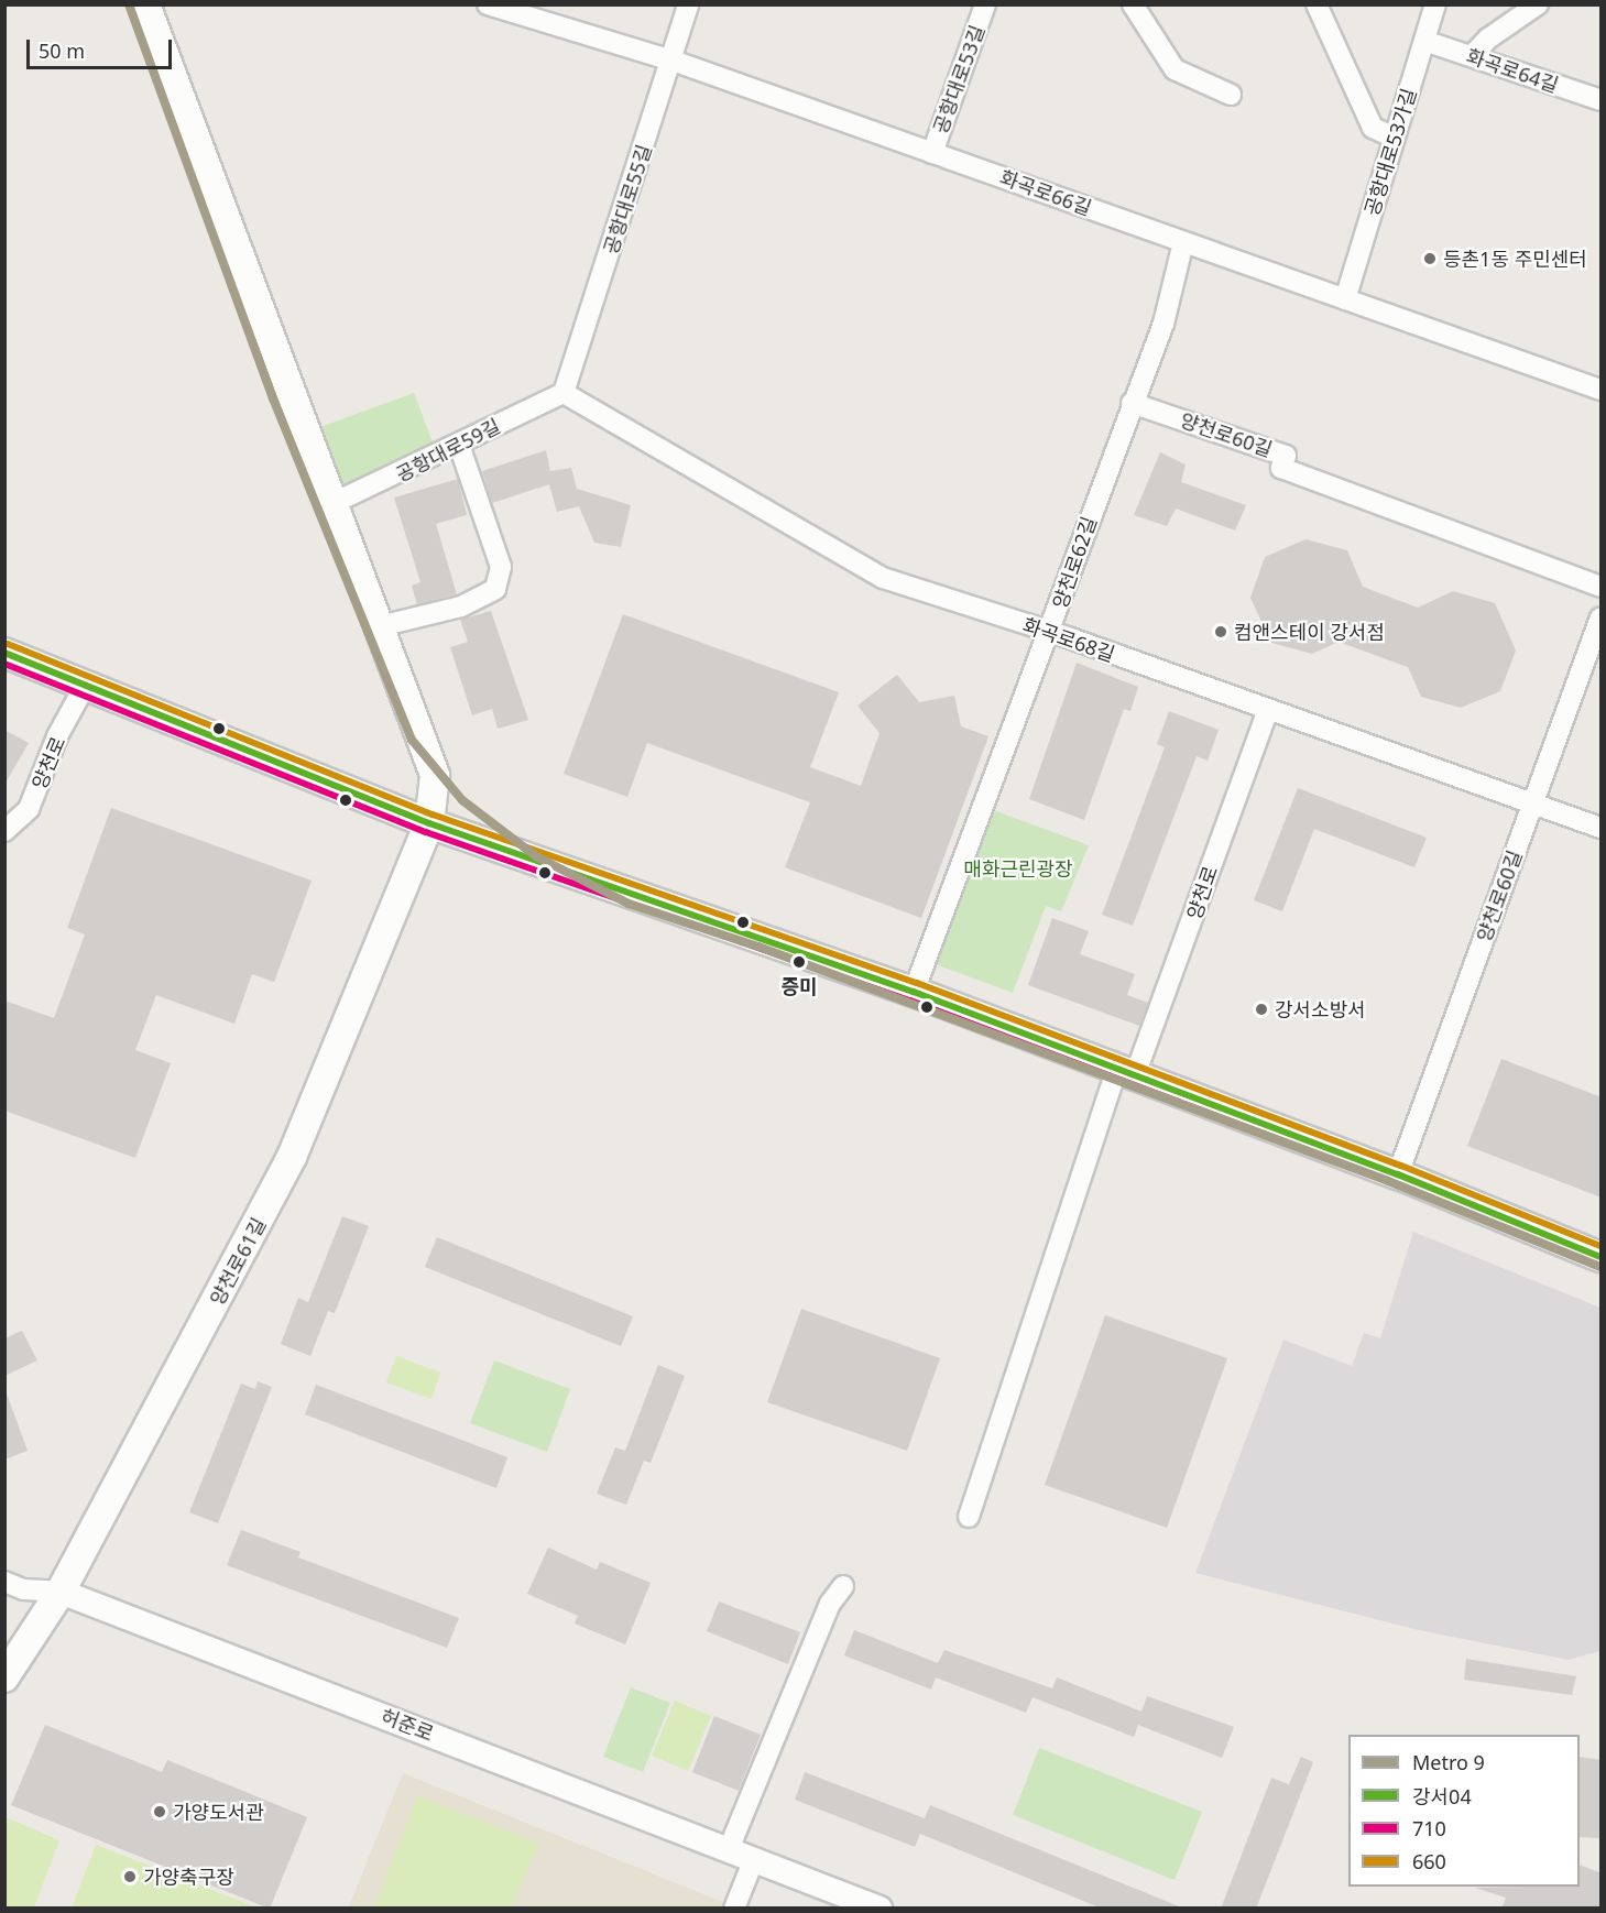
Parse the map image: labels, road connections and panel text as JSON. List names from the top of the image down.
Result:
{
  "streets": {
    "main road": ["양천로61길"],
    "street": [
      "화곡로64길",
      "공항대로53길",
      "공항대로53가길",
      "화곡로66길",
      "공항대로55길",
      "양천로60길",
      "공항대로59길",
      "양천로62길",
      "화곡로68길",
      "양천로",
      "허준로"
    ]
  },
  "crossings": [
    ["화곡로64길", "공항대로53가길"],
    ["공항대로53길", "화곡로66길"],
    ["공항대로53가길", "화곡로66길"],
    ["화곡로66길", "공항대로55길"],
    ["화곡로66길", "양천로62길"],
    ["공항대로55길", "공항대로59길"],
    ["공항대로55길", "화곡로68길"],
    ["양천로60길", "양천로62길"],
    ["양천로60길", "화곡로68길"],
    ["공항대로59길", "화곡로68길"],
    ["양천로62길", "화곡로68길"],
    ["화곡로68길", "양천로"],
    ["양천로61길", "허준로"]
  ],
  "parks": ["매화근린광장"],
  "places": [
    "등촌1동 주민센터",
    "컴앤스테이 강서점",
    "증미",
    "강서소방서",
    "가양도서관",
    "가양축구장"
  ],
  "lines": [
    "metro line 9",
    "transit line 660",
    "transit line 강서04",
    "transit line 710"
  ],
  "legend": [
    "Metro 9",
    "강서04",
    "710",
    "660"
  ],
  "scale_bar": "50 m"
}
